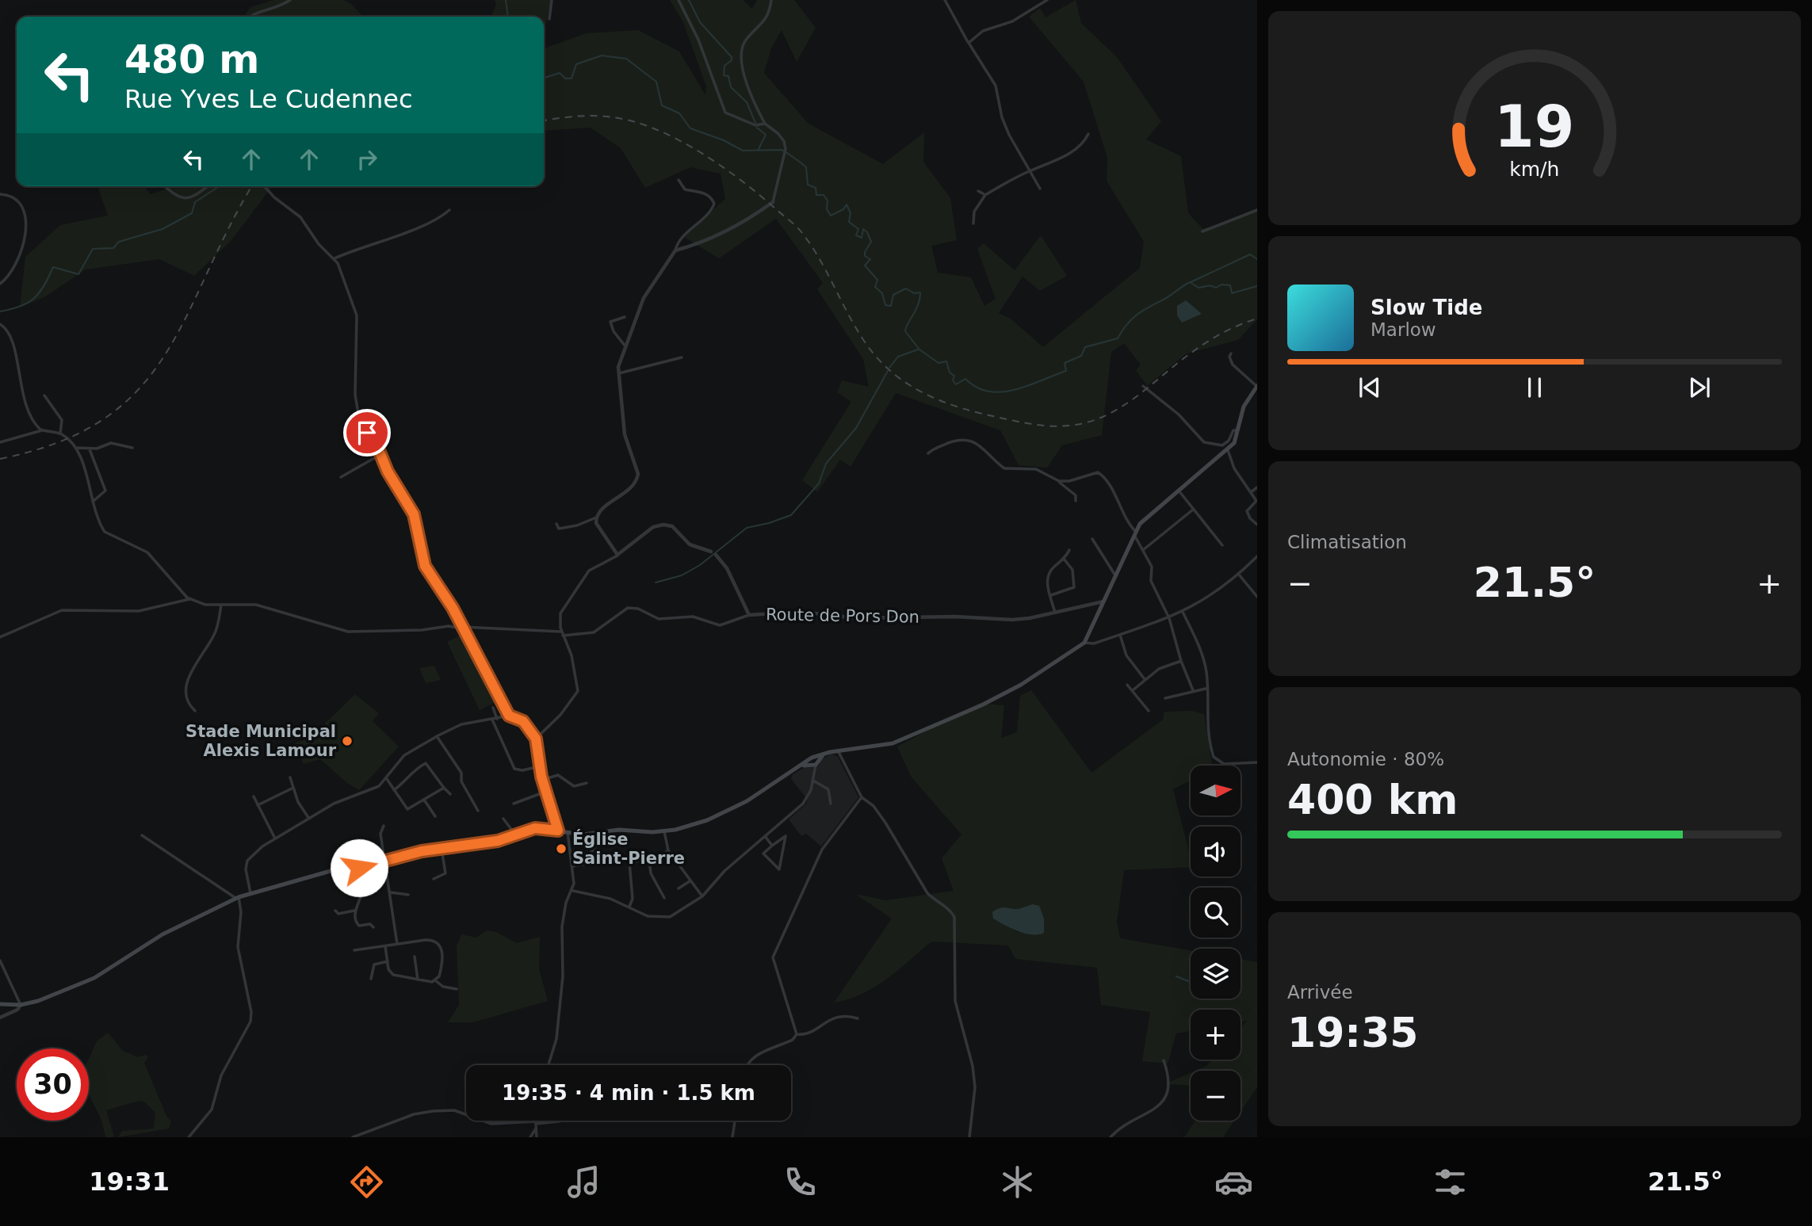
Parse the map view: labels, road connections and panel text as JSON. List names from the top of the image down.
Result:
{
  "streets": {
    "street": ["Route de Pors Don"]
  },
  "places": ["Stade Municipal Alexis Lamour", "Église Saint-Pierre"],
  "north": "right",
  "page": {
    "turn": ["480 m", "Rue Yves Le Cudennec"],
    "song": ["Slow Tide", "Marlow"],
    "tile": [
      "Climatisation",
      ["Autonomie · 80%", "400 km"],
      ["Arrivée", "19:35"]
    ],
    "heat": ["−", "21.5°", "+"],
    "map_buttons": ["+", "−"],
    "limit": "30",
    "trip": "19:35 · 4 min · 1.5 km",
    "tabs": ["19:31", "21.5°"],
    "gauge": ["19", "km/h"]
  }
}
